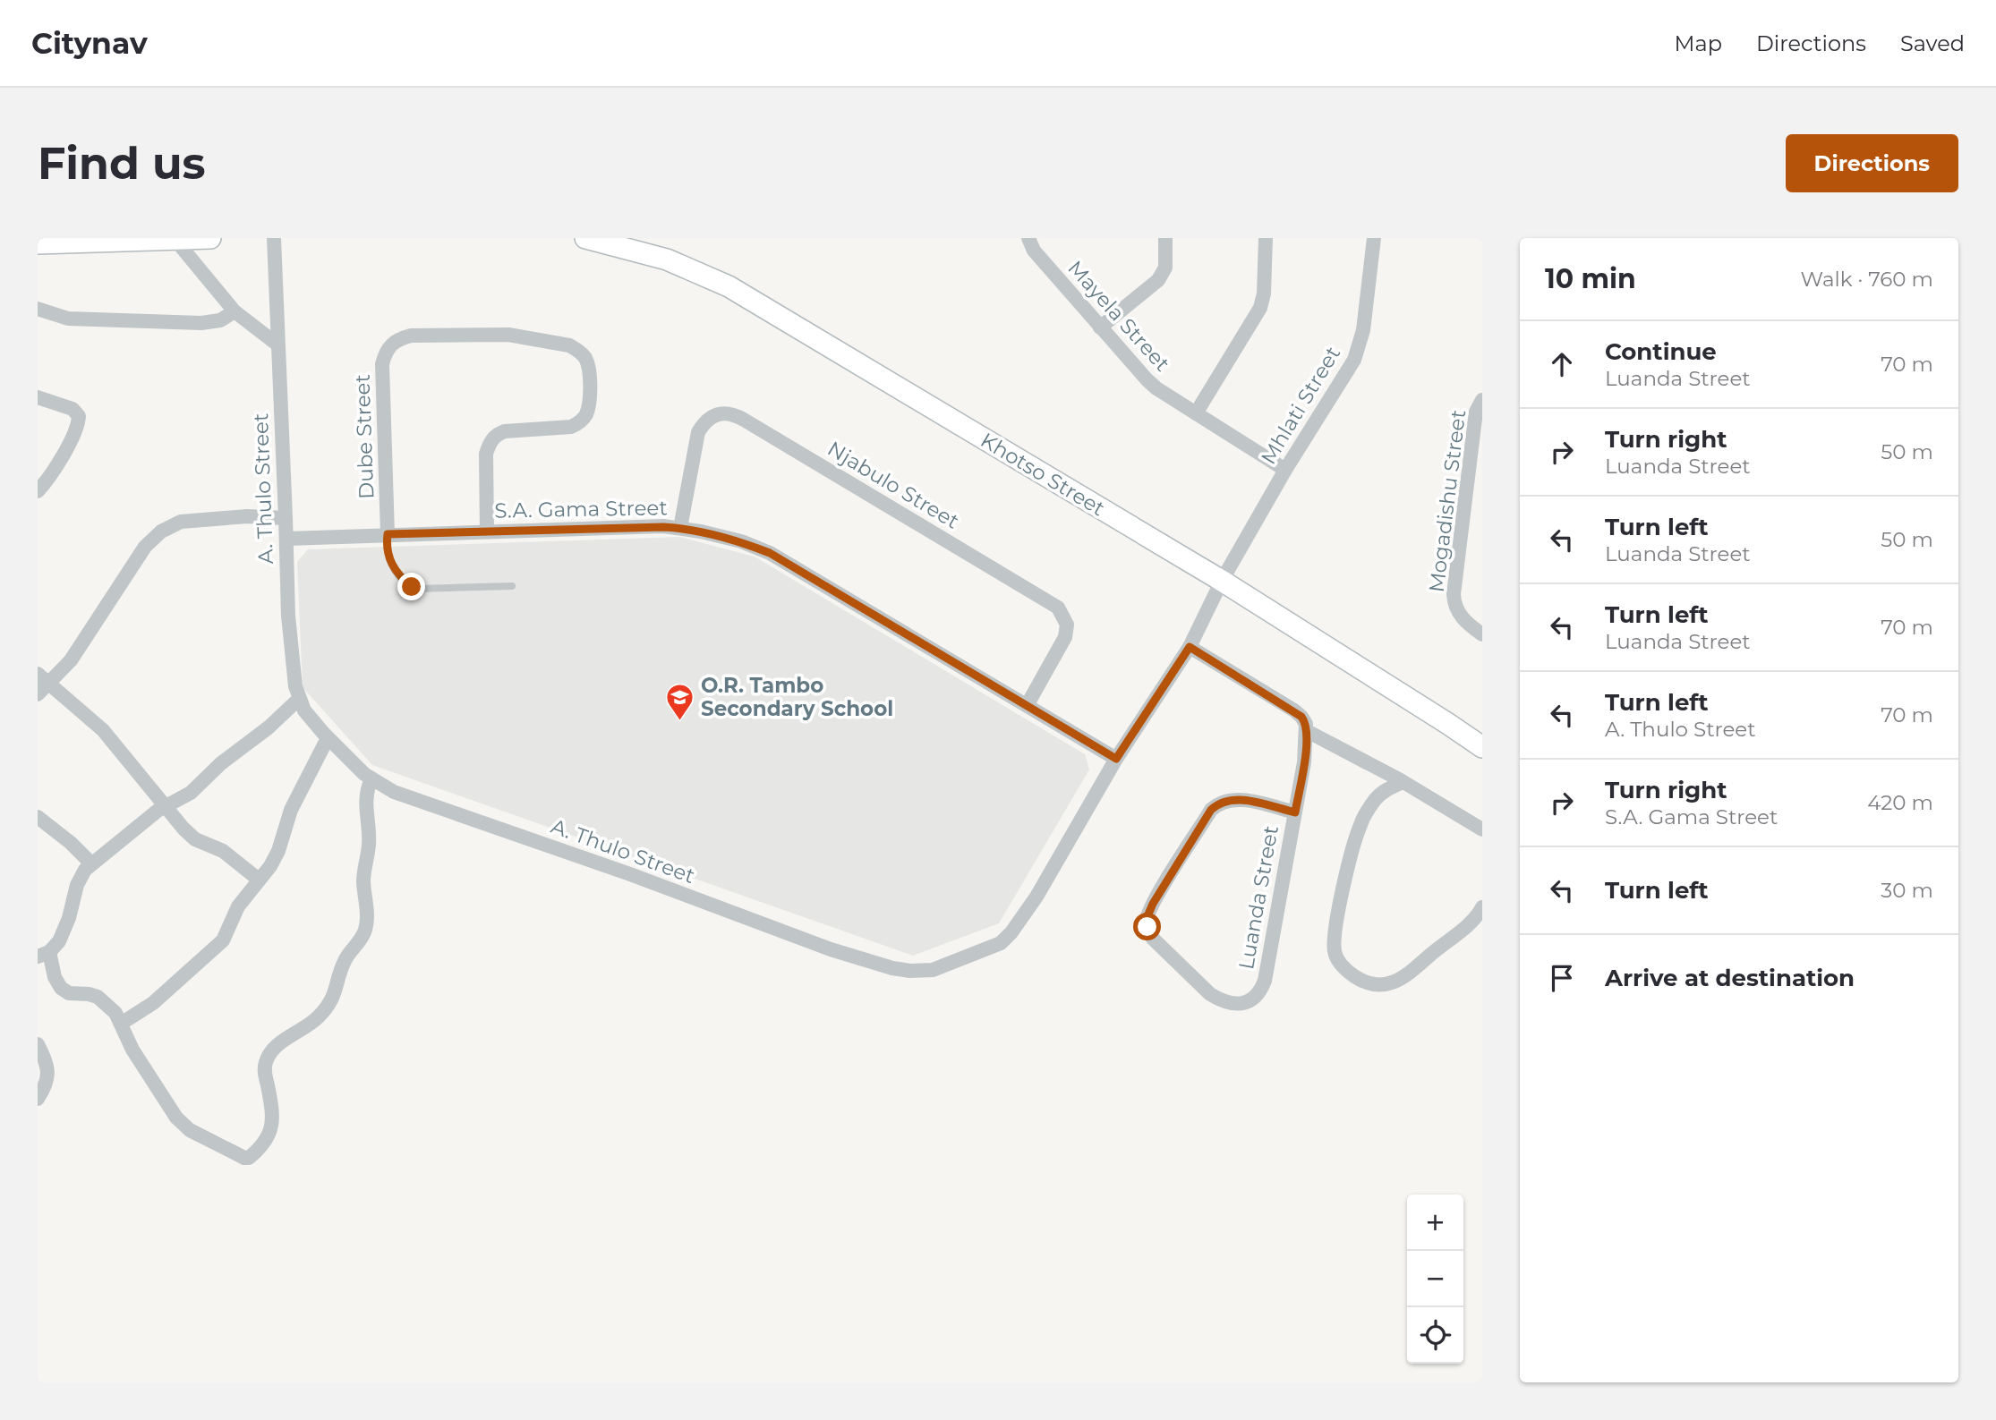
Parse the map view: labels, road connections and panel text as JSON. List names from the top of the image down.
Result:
{
  "streets": {
    "street": [
      "Mayela Street",
      "Mhlati Street",
      "Dube Street",
      "Khotso Street",
      "Njabulo Street",
      "A. Thulo Street",
      "Mogadishu Street",
      "S.A. Gama Street",
      "Luanda Street"
    ]
  },
  "crossings": [
    ["Mayela Street", "Mhlati Street"],
    ["Mhlati Street", "Khotso Street"],
    ["Mhlati Street", "A. Thulo Street"],
    ["Dube Street", "S.A. Gama Street"],
    ["Khotso Street", "A. Thulo Street"],
    ["Njabulo Street", "S.A. Gama Street"],
    ["A. Thulo Street", "S.A. Gama Street"]
  ],
  "places": {
    "school or university": ["O.R. Tambo Secondary School"]
  },
  "page": {
    "header": "Citynav",
    "nav": ["Map", "Directions", "Saved"],
    "buttons": "Directions",
    "title": "Find us",
    "heading": ["10 min", "Walk · 760 m"],
    "list": [
      ["Continue", "Luanda Street", "70 m"],
      ["Turn right", "Luanda Street", "50 m"],
      ["Turn left", "Luanda Street", "50 m"],
      ["Turn left", "Luanda Street", "70 m"],
      ["Turn left", "A. Thulo Street", "70 m"],
      ["Turn right", "S.A. Gama Street", "420 m"],
      ["Turn left", "30 m"],
      "Arrive at destination"
    ],
    "map_buttons": ["+", "−"]
  }
}
